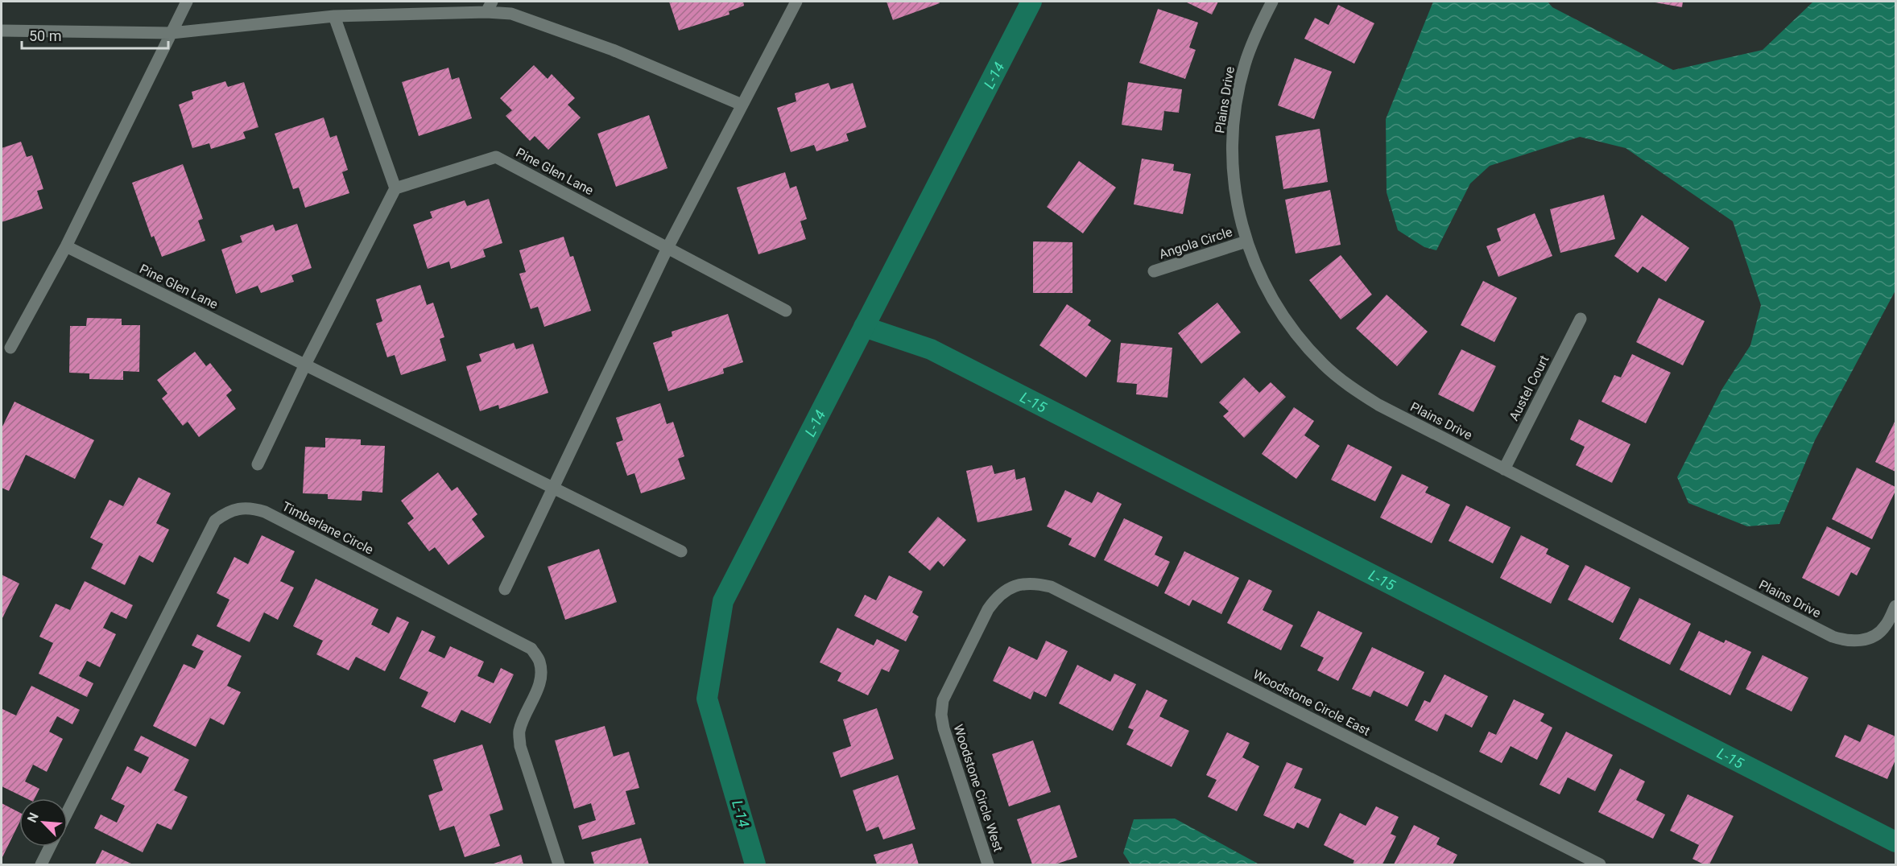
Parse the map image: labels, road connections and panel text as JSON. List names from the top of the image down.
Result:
{
  "streets": {
    "street": [
      "Plains Drive",
      "Pine Glen Lane",
      "Angola Circle",
      "Austel Court",
      "Timberlane Circle",
      "Woodstone Circle East",
      "Woodstone Circle West"
    ]
  },
  "crossings": [
    ["Plains Drive", "Angola Circle"],
    ["Plains Drive", "Austel Court"],
    ["Woodstone Circle East", "Woodstone Circle West"]
  ],
  "water": ["L-14", "L-15"],
  "scale_bar": "50 m",
  "north": "top left"
}
